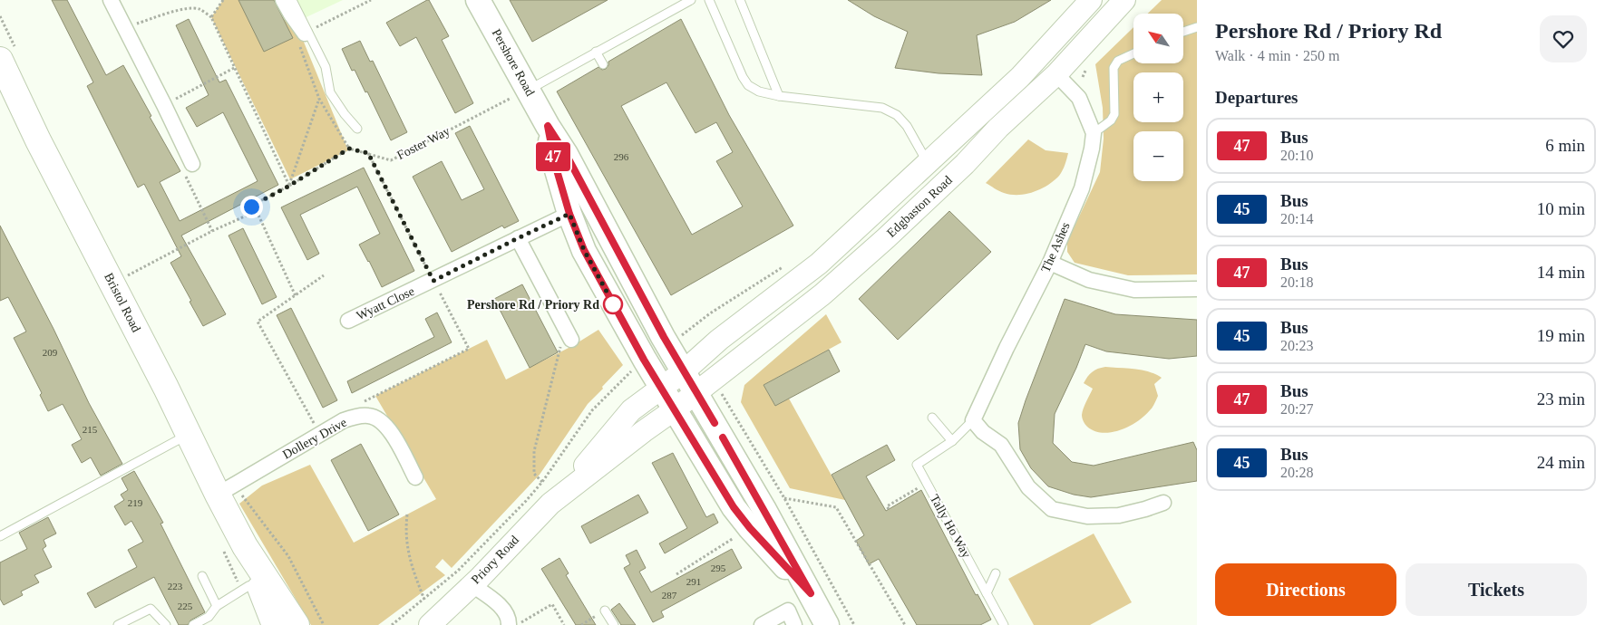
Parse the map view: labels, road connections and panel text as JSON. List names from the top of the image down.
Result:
{
  "streets": {
    "highway": ["Bristol Road"],
    "main road": ["Pershore Road", "Edgbaston Road", "Priory Road"],
    "street": ["The Ashes", "Wyatt Close", "Dollery Drive"],
    "lane": ["Tally Ho Way"],
    "path": ["Foster Way"]
  },
  "crossings": [
    ["Pershore Road", "Foster Way"],
    ["Pershore Road", "Edgbaston Road"],
    ["Pershore Road", "Wyatt Close"],
    ["Pershore Road", "Priory Road"],
    ["Edgbaston Road", "Priory Road"],
    ["Bristol Road", "Dollery Drive"]
  ],
  "places": ["Pershore Rd / Priory Rd"],
  "lines": ["bus line 47"],
  "house_numbers": [
    "296",
    "209",
    "215",
    "219",
    "295",
    "291",
    "223",
    "287",
    "225"
  ],
  "north": "top left",
  "page": {
    "on_map": "47",
    "heading": [
      ["Pershore Rd / Priory Rd", "Walk · 4 min · 250 m"],
      "Departures"
    ],
    "map_buttons": ["+", "−"],
    "list": [
      {
        "mark": "47",
        "name": "Bus",
        "note": "20:10",
        "value": "6 min"
      },
      {
        "mark": "45",
        "name": "Bus",
        "note": "20:14",
        "value": "10 min"
      },
      {
        "mark": "47",
        "name": "Bus",
        "note": "20:18",
        "value": "14 min"
      },
      {
        "mark": "45",
        "name": "Bus",
        "note": "20:23",
        "value": "19 min"
      },
      {
        "mark": "47",
        "name": "Bus",
        "note": "20:27",
        "value": "23 min"
      },
      {
        "mark": "45",
        "name": "Bus",
        "note": "20:28",
        "value": "24 min"
      }
    ],
    "buttons": ["Directions", "Tickets"]
  }
}
